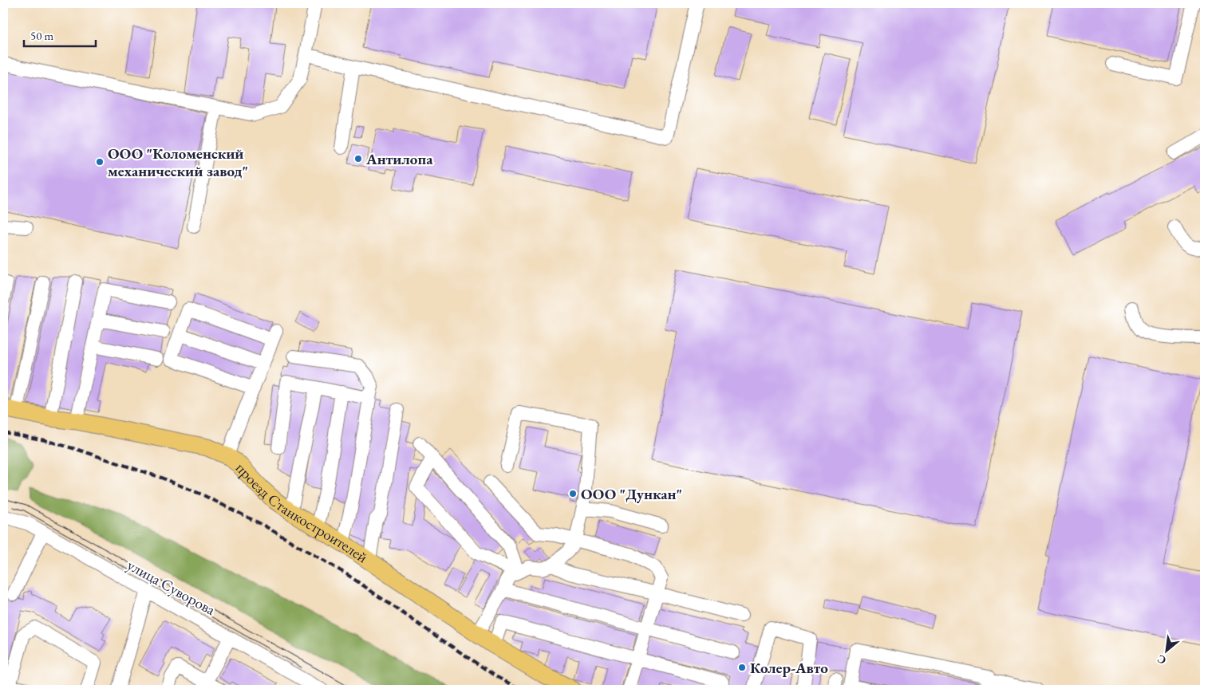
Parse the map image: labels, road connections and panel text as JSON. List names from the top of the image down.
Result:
{
  "streets": {
    "main road": ["проезд Станкостроителей"],
    "street": ["улица Суворова"]
  },
  "places": [
    "Aнтилопа",
    "ООО \"Коломенский механический завод\"",
    "ООО \"Дункан\"",
    "Колер-Авто"
  ],
  "scale_bar": "50 m",
  "north": "bottom left"
}
